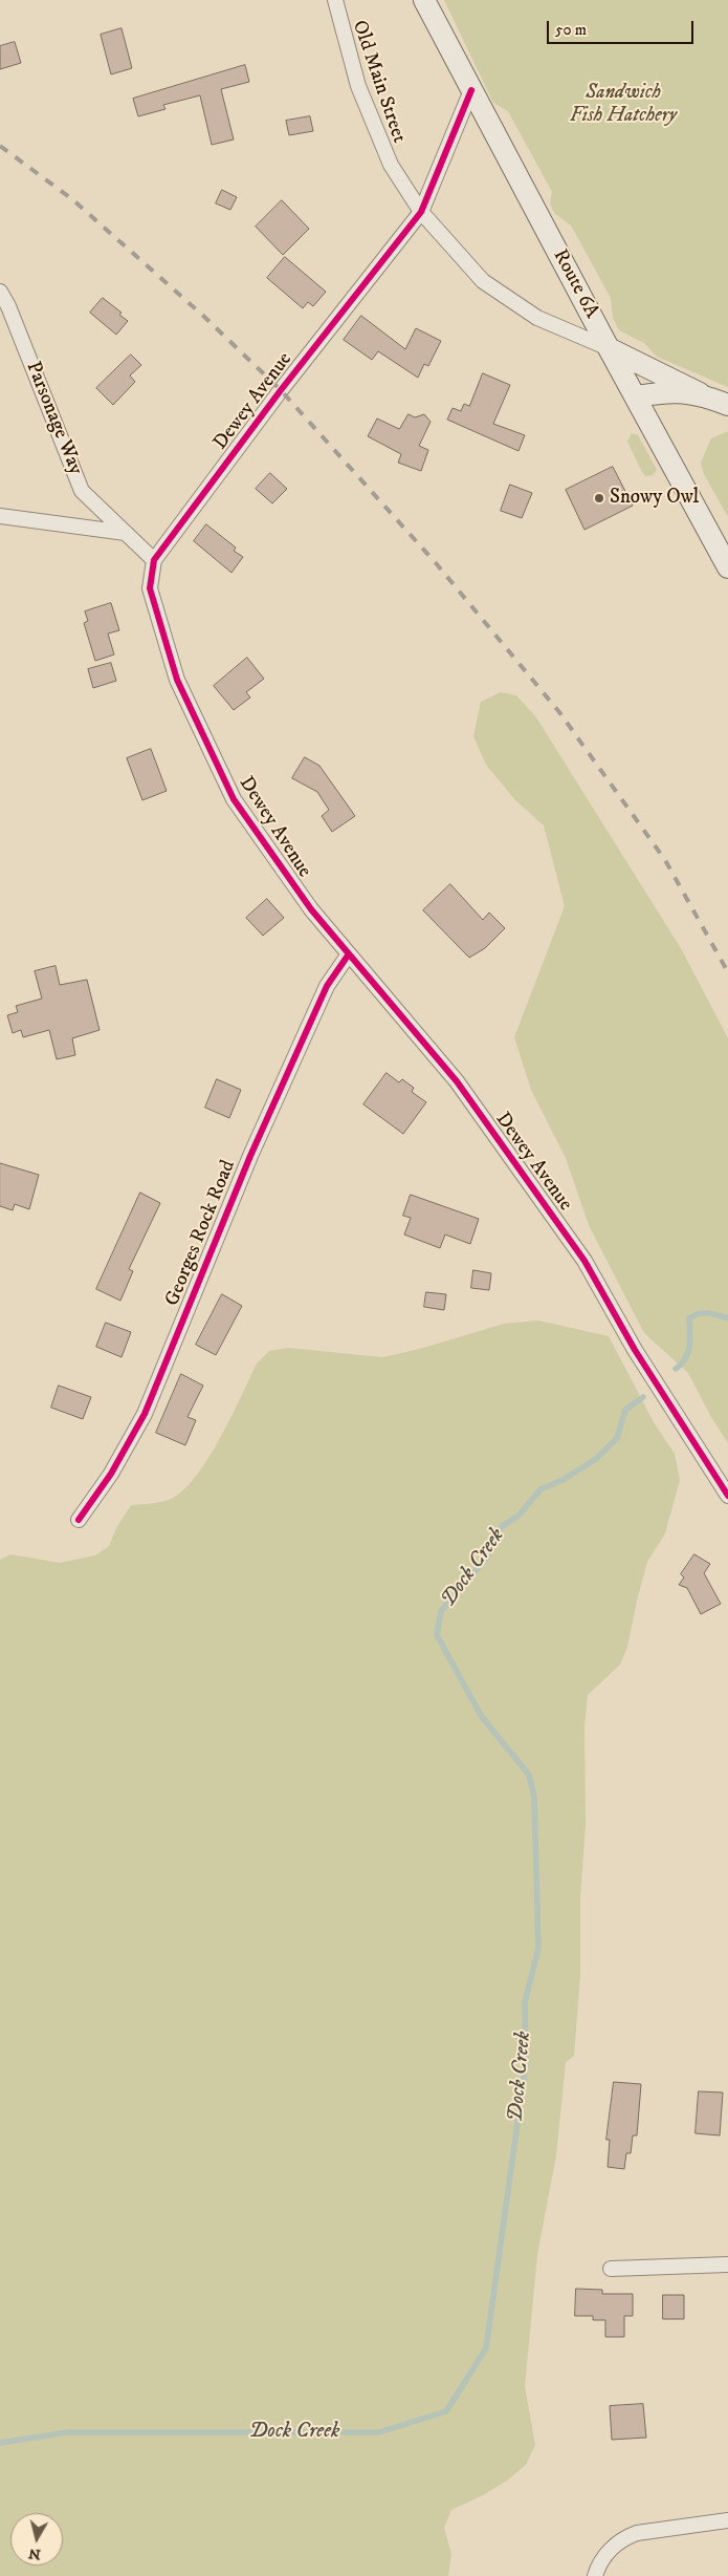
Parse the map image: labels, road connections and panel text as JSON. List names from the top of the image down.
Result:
{
  "streets": {
    "main road": ["Route 6A"],
    "street": [
      "Old Main Street",
      "Dewey Avenue",
      "Parsonage Way",
      "Georges Rock Road"
    ]
  },
  "crossings": [
    ["Old Main Street", "Route 6A"],
    ["Old Main Street", "Dewey Avenue"],
    ["Route 6A", "Dewey Avenue"],
    ["Dewey Avenue", "Parsonage Way"],
    ["Dewey Avenue", "Georges Rock Road"]
  ],
  "water": ["Dock Creek"],
  "parks": ["Sandwich Fish Hatchery"],
  "places": ["Snowy Owl"],
  "scale_bar": "50 m",
  "north": "bottom"
}
